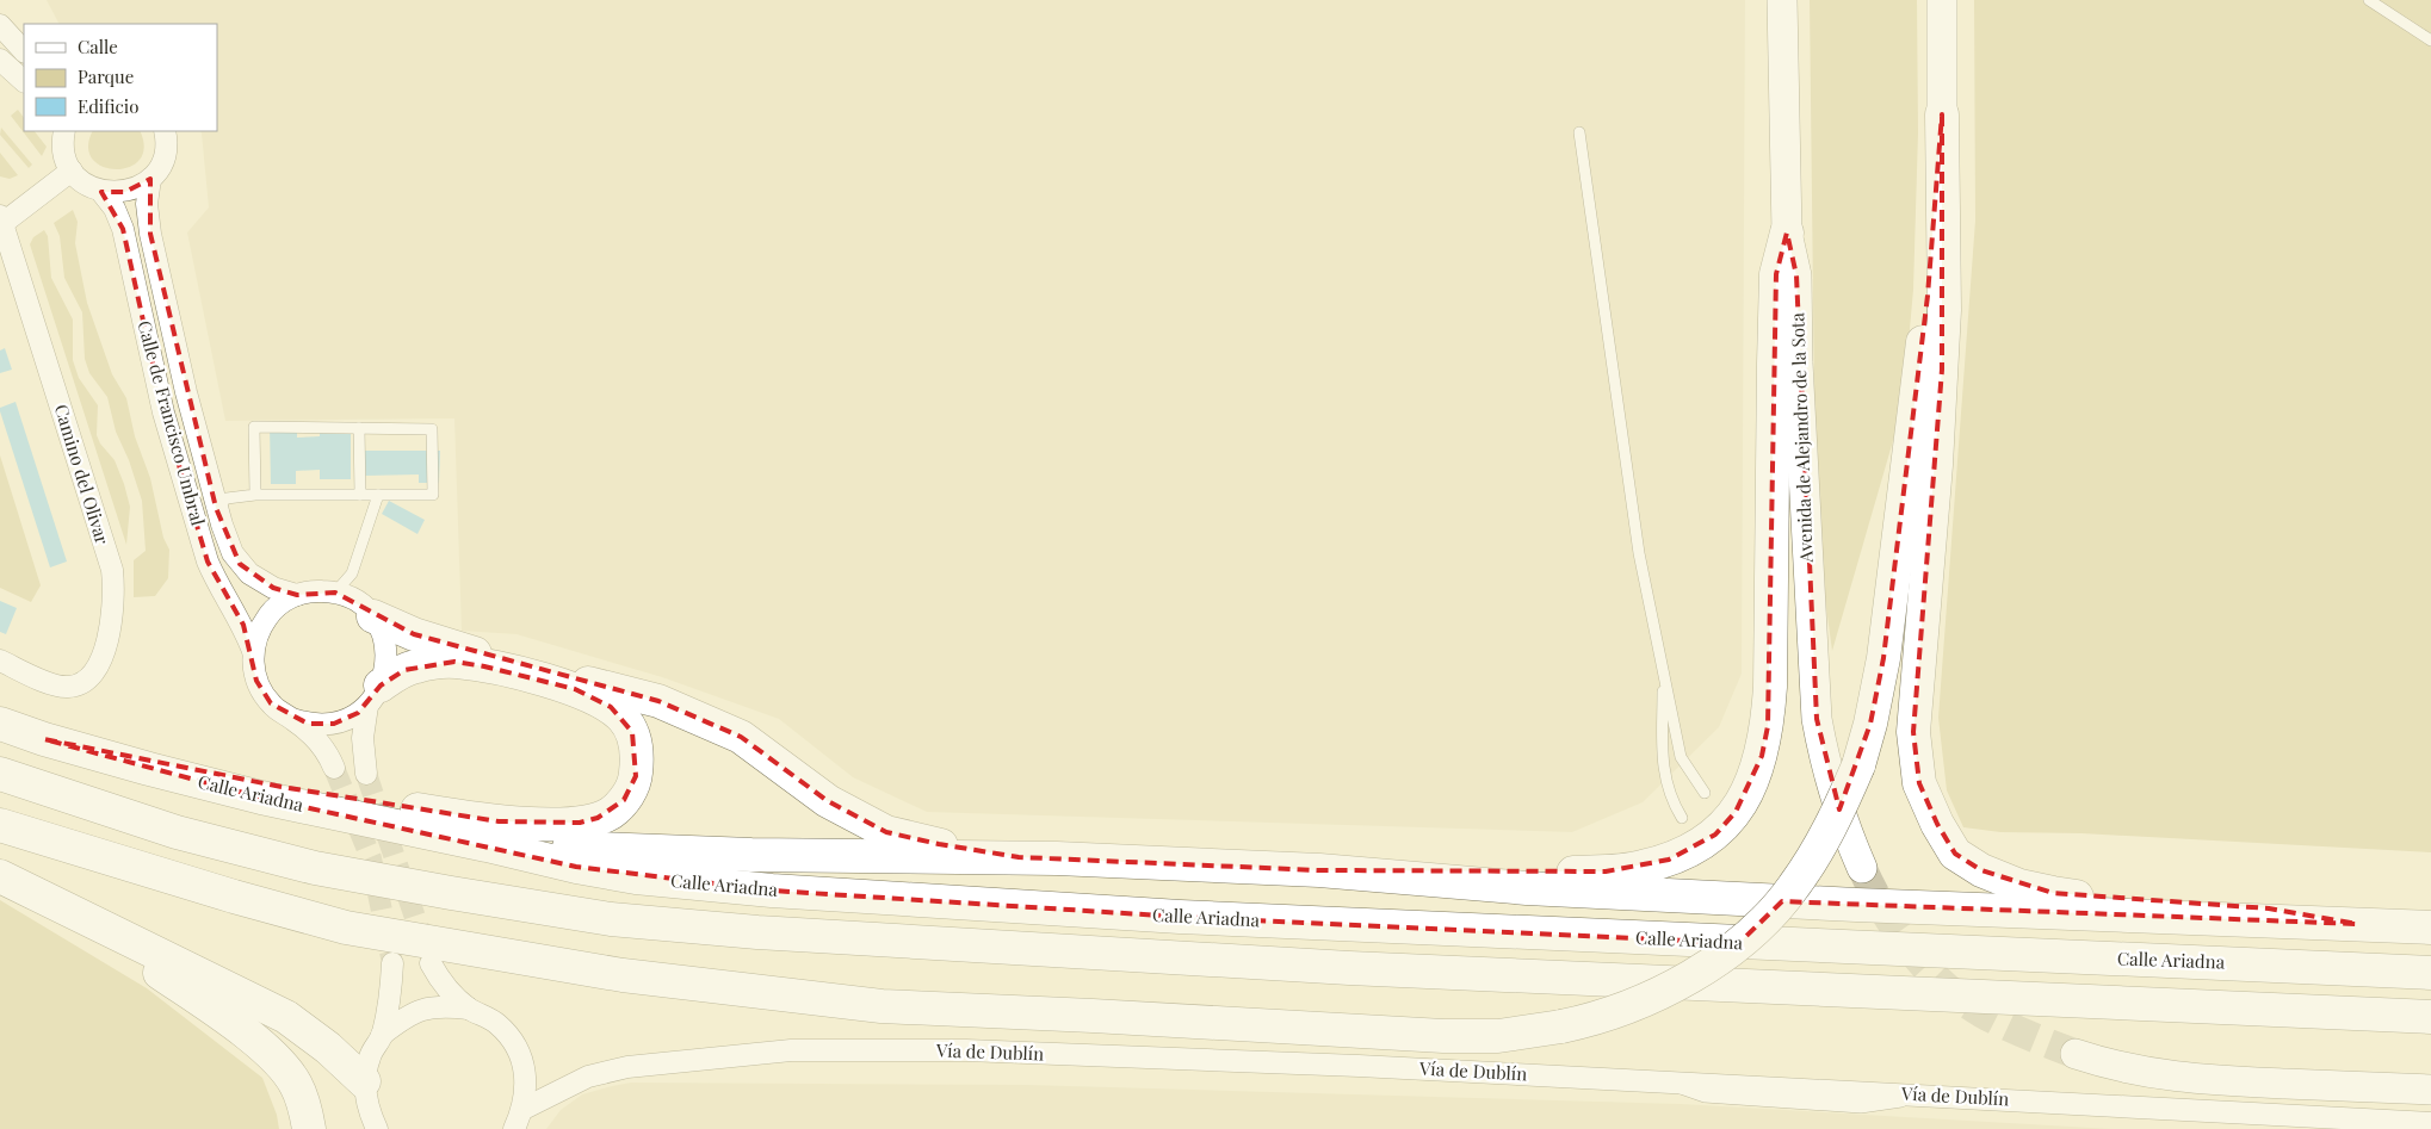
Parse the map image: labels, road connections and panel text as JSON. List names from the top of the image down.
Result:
{
  "streets": {
    "highway": ["Calle Ariadna"],
    "street": [
      "Calle de Francisco Umbral",
      "Avenida de Alejandro de la Sota",
      "Camino del Olivar",
      "Vía de Dublín"
    ]
  },
  "legend": ["Calle", "Parque", "Edificio"]
}
